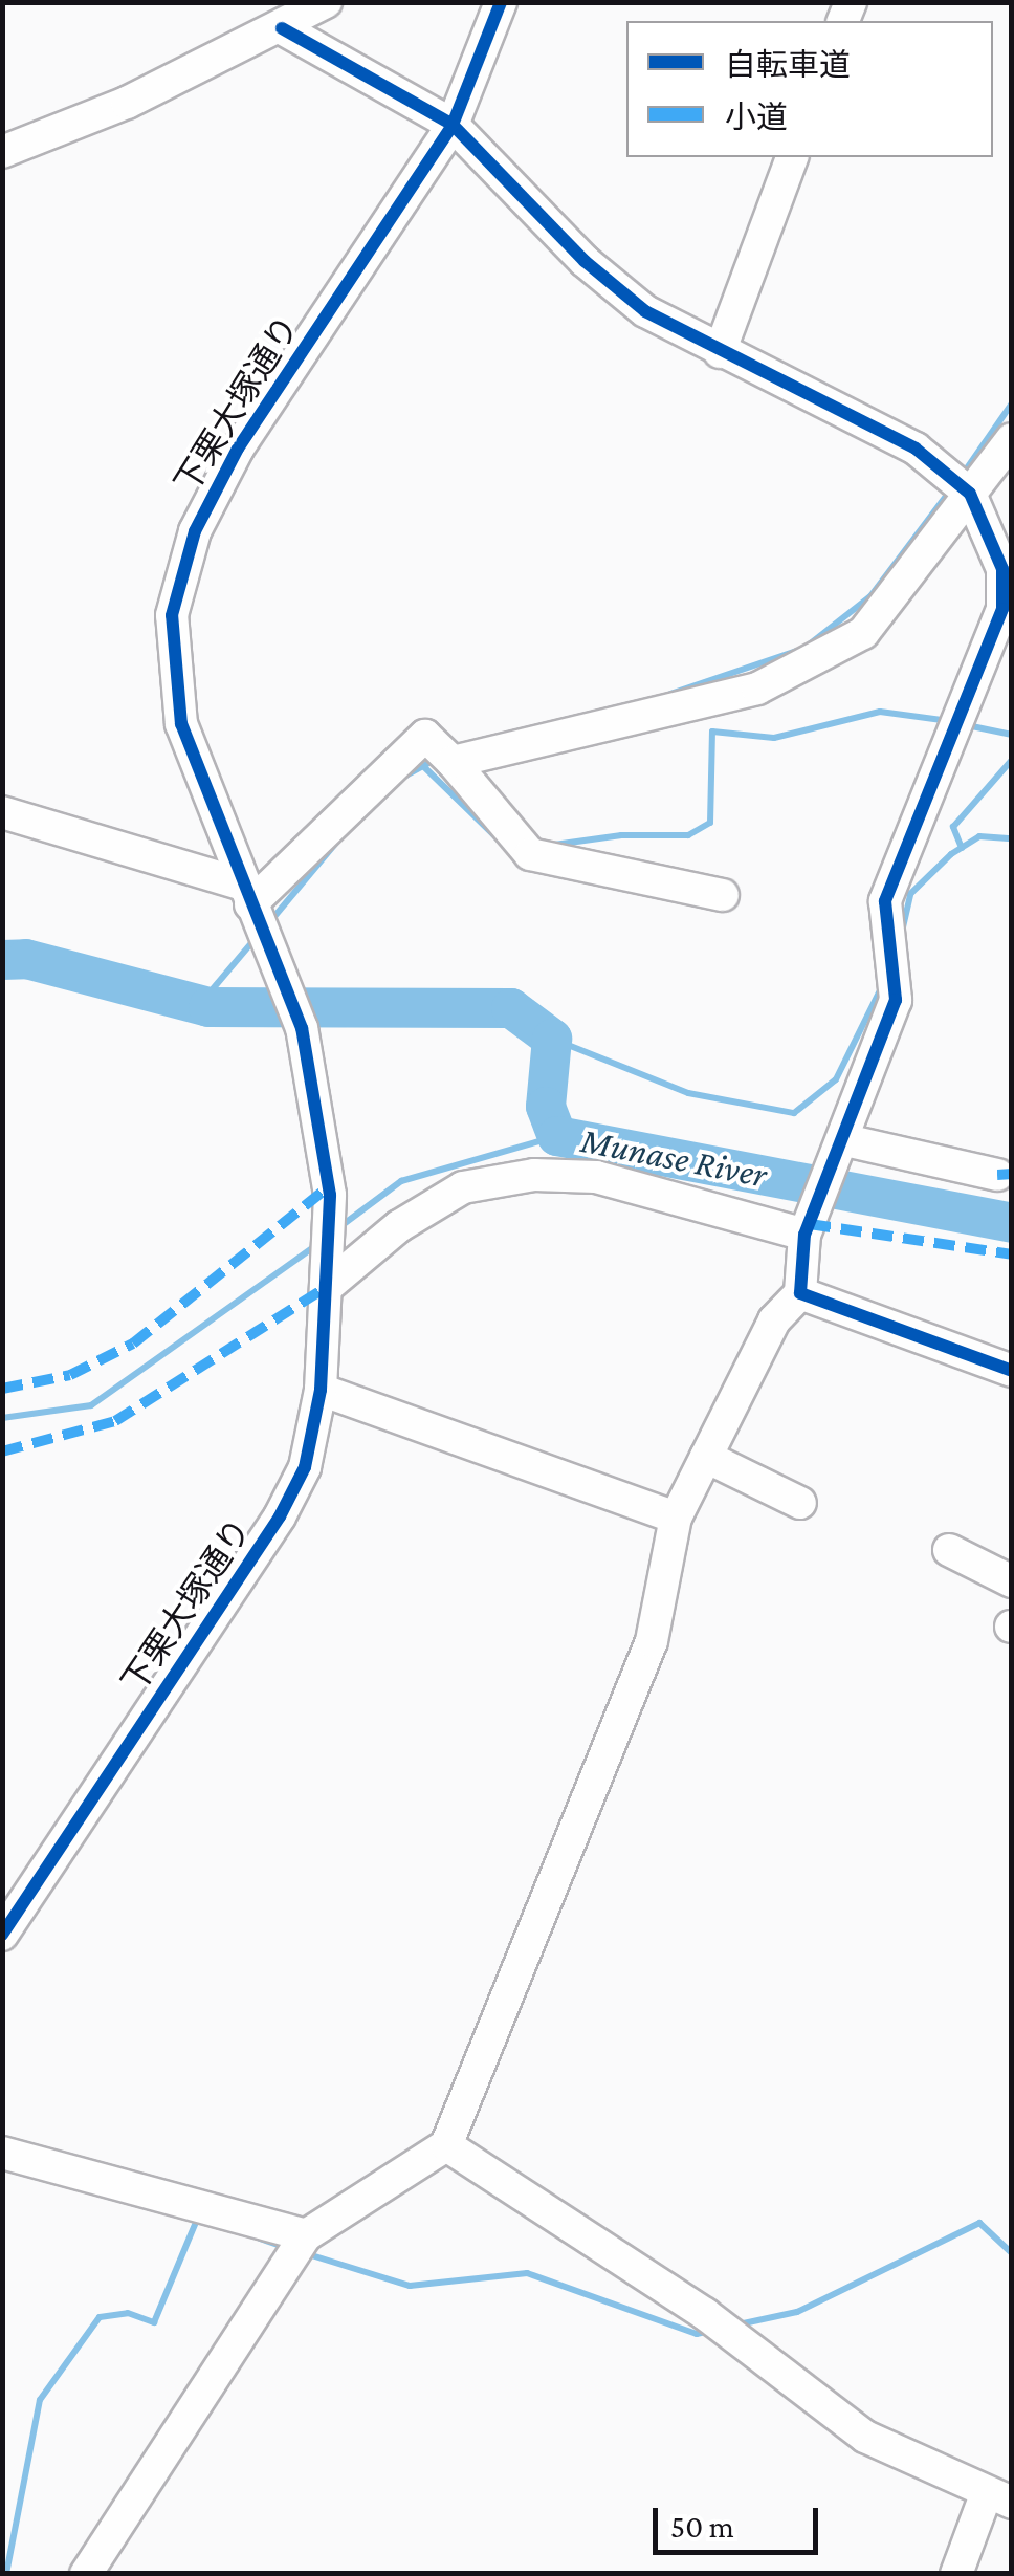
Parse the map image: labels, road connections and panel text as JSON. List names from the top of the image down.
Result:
{
  "streets": {
    "street": ["下栗大塚通り"]
  },
  "water": ["Munase River"],
  "legend": ["自転車道", "小道"],
  "scale_bar": "50 m"
}
